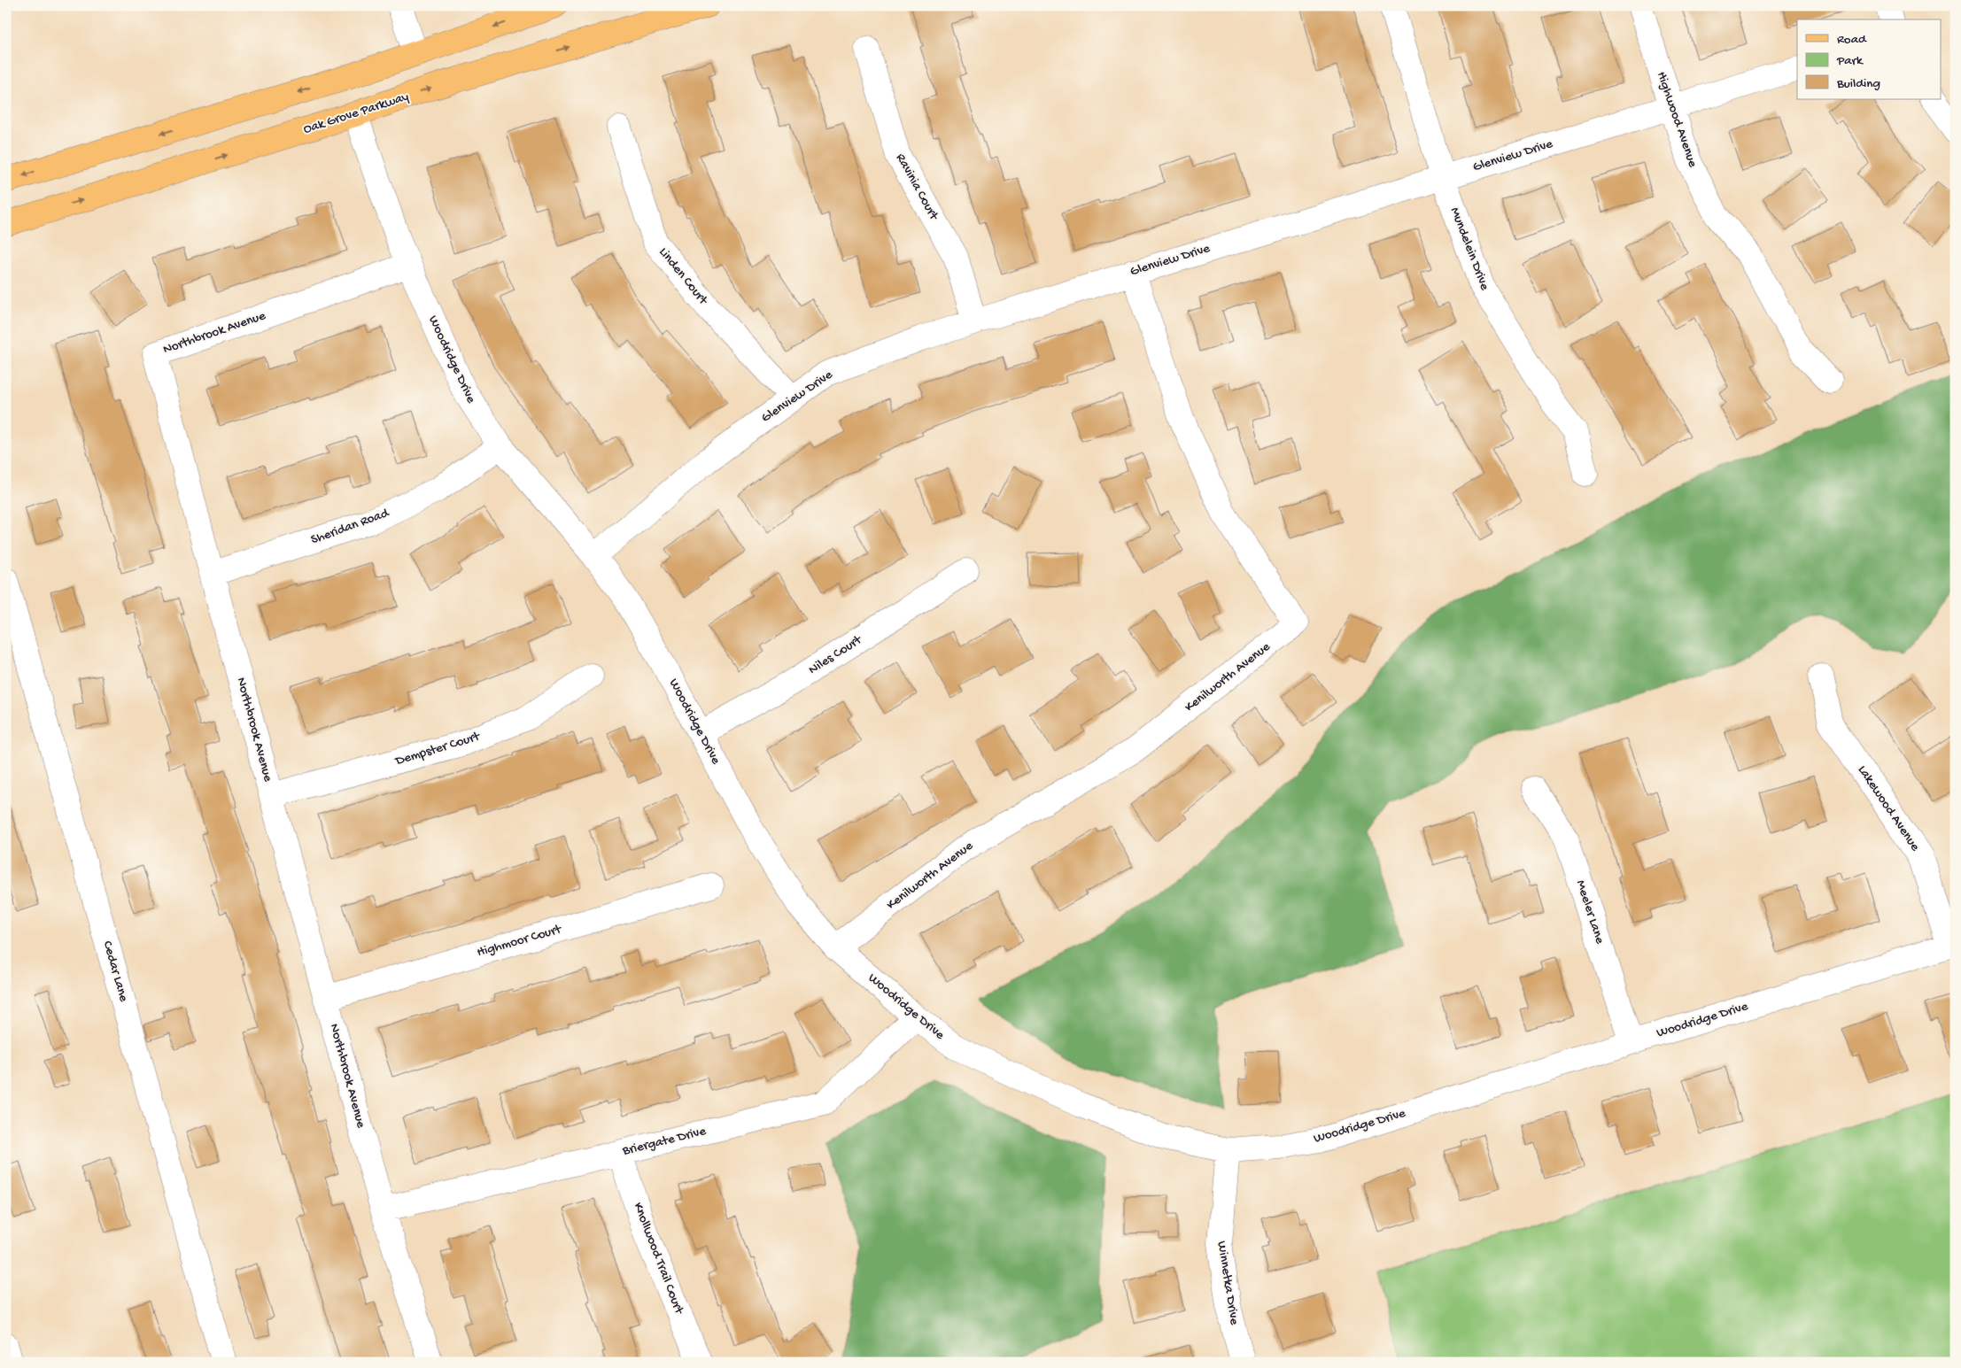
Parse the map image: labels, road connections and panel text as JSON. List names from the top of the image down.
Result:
{
  "streets": {
    "main road": ["Oak Grove Parkway"],
    "street": [
      "Highwood Avenue",
      "Glenview Drive",
      "Ravinia Court",
      "Mundelein Drive",
      "Linden Court",
      "Northbrook Avenue",
      "Woodridge Drive",
      "Sheridan Road",
      "Niles Court",
      "Kenilworth Avenue",
      "Dempster Court",
      "Lakewood Avenue",
      "Meeler Lane",
      "Highmoor Court",
      "Cedar Lane",
      "Briergate Drive",
      "Knollwood Trail Court",
      "Winnetka Drive"
    ]
  },
  "crossings": [
    ["Oak Grove Parkway", "Woodridge Drive"],
    ["Highwood Avenue", "Glenview Drive"],
    ["Glenview Drive", "Ravinia Court"],
    ["Glenview Drive", "Mundelein Drive"],
    ["Glenview Drive", "Linden Court"],
    ["Glenview Drive", "Woodridge Drive"],
    ["Glenview Drive", "Kenilworth Avenue"],
    ["Northbrook Avenue", "Woodridge Drive"],
    ["Northbrook Avenue", "Sheridan Road"],
    ["Northbrook Avenue", "Dempster Court"],
    ["Northbrook Avenue", "Highmoor Court"],
    ["Northbrook Avenue", "Briergate Drive"],
    ["Woodridge Drive", "Sheridan Road"],
    ["Woodridge Drive", "Niles Court"],
    ["Woodridge Drive", "Kenilworth Avenue"],
    ["Woodridge Drive", "Lakewood Avenue"],
    ["Woodridge Drive", "Meeler Lane"],
    ["Woodridge Drive", "Briergate Drive"],
    ["Woodridge Drive", "Winnetka Drive"],
    ["Briergate Drive", "Knollwood Trail Court"]
  ],
  "legend": ["Road", "Park", "Building"]
}
